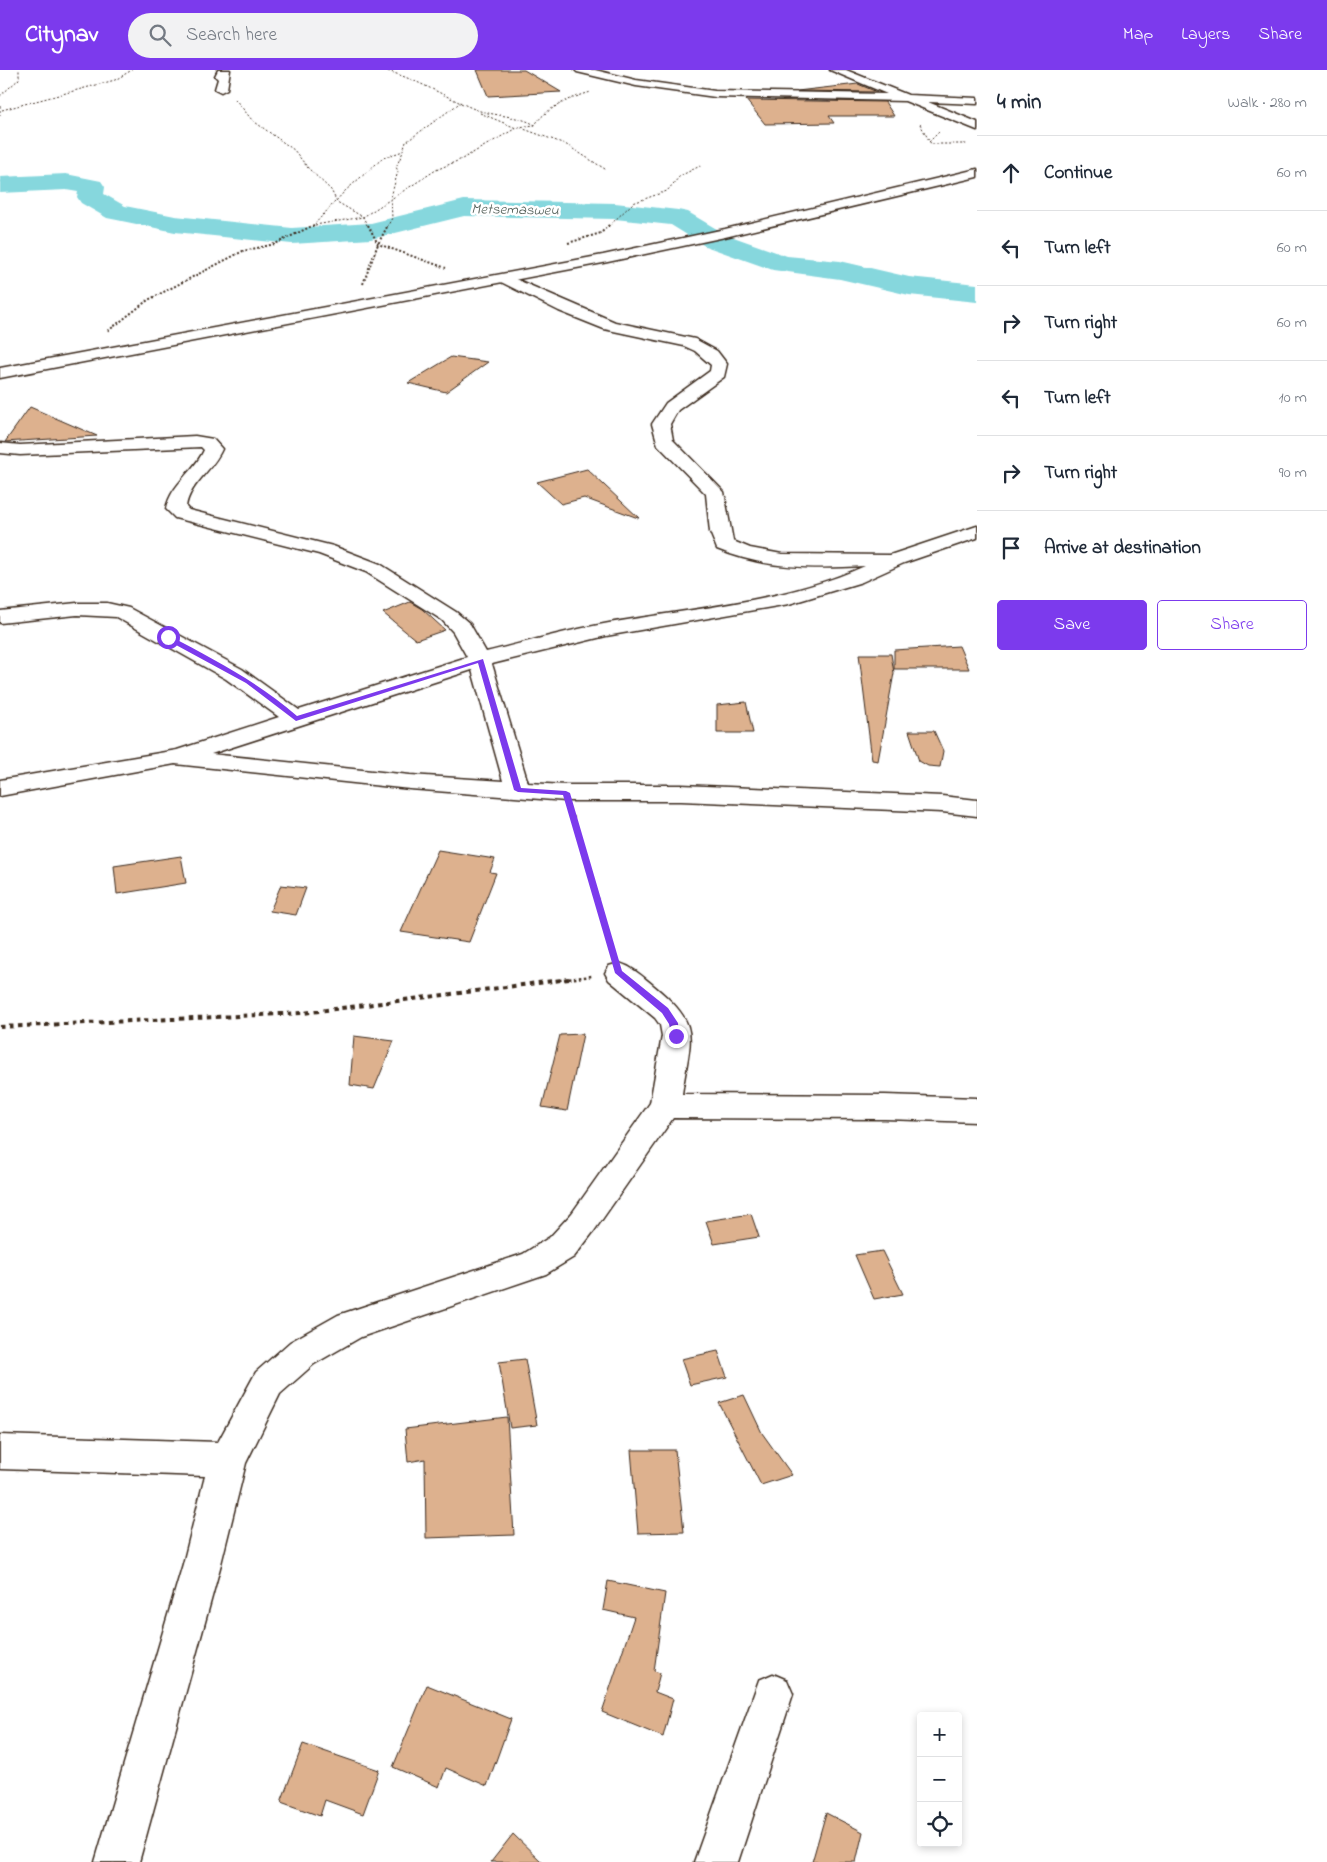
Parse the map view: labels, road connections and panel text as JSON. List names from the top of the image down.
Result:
{
  "water": ["Metsemasweu"],
  "page": {
    "header": "Citynav",
    "search": "Search here",
    "nav": ["Map", "Layers", "Share"],
    "heading": ["4 min", "Walk · 280 m"],
    "list": [
      ["Continue", "60 m"],
      ["Turn left", "60 m"],
      ["Turn right", "60 m"],
      ["Turn left", "10 m"],
      ["Turn right", "90 m"],
      "Arrive at destination"
    ],
    "buttons": ["Save", "Share"],
    "map_buttons": ["+", "−"]
  }
}
